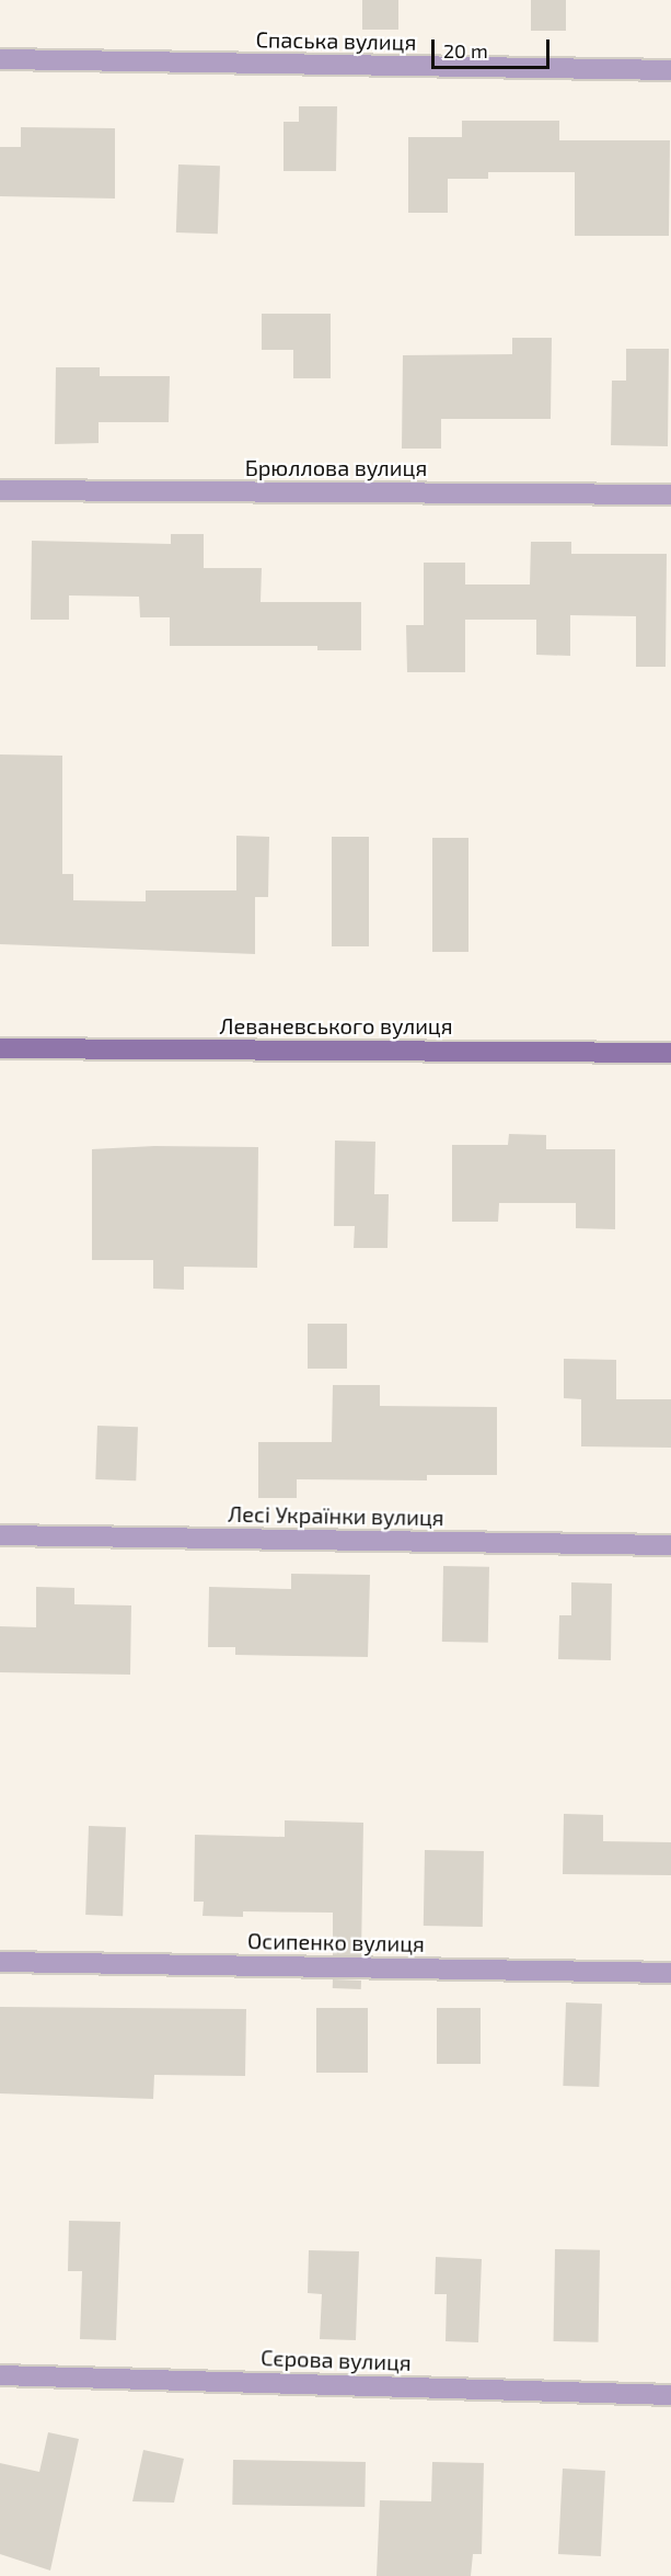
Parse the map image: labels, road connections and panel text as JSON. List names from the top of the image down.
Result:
{
  "streets": {
    "street": [
      "Спаська вулиця",
      "Брюллова вулиця",
      "Леваневського вулиця",
      "Лесі Українки вулиця",
      "Осипенко вулиця",
      "Сєрова вулиця"
    ]
  },
  "scale_bar": "20 m"
}
